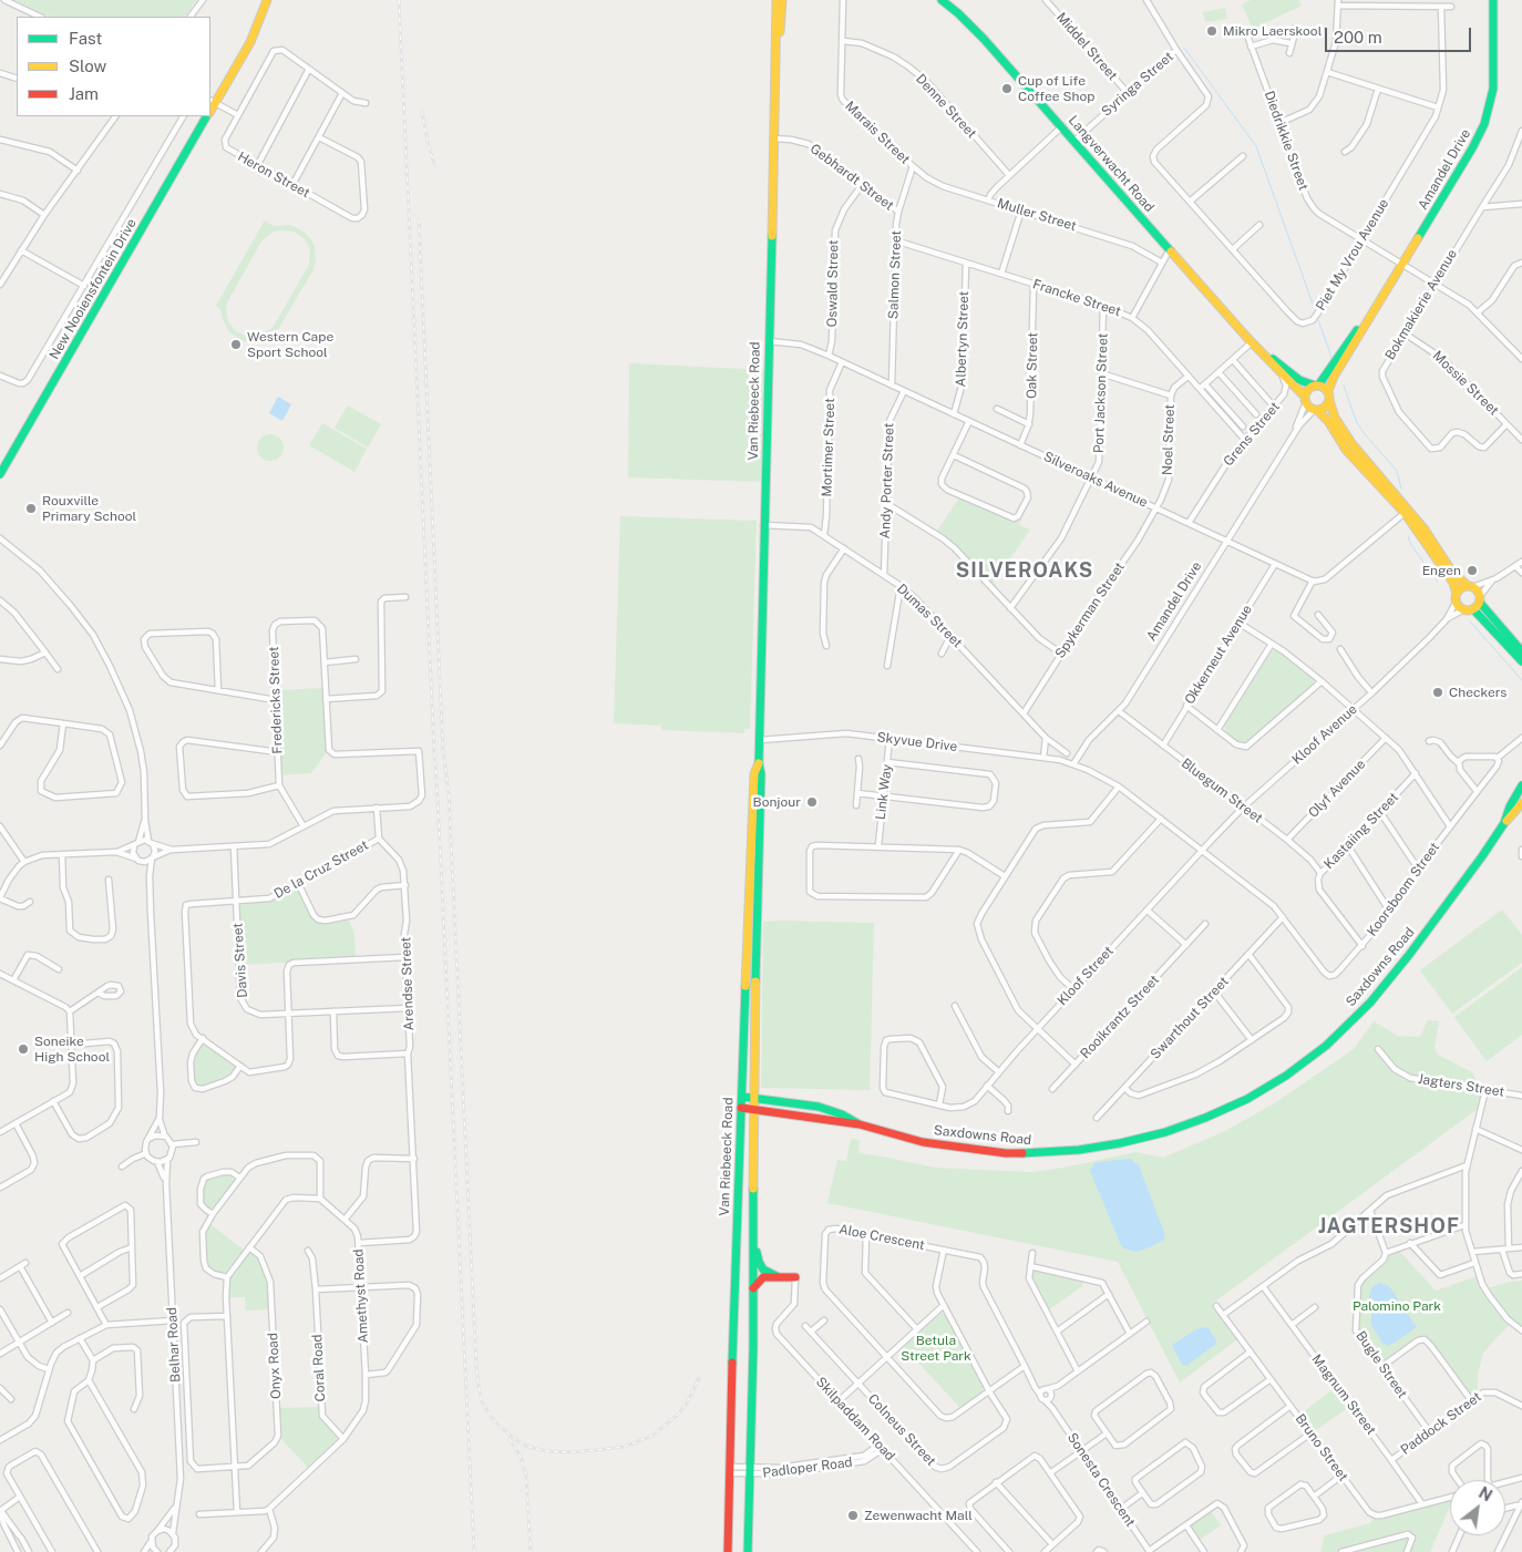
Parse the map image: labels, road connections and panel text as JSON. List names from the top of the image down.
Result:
{
  "streets": {
    "street": [
      "Middel Street",
      "Syringa Street",
      "Denne Street",
      "Marais Street",
      "Diedrikkie Street",
      "Langverwacht Road",
      "Amandel Drive",
      "Heron Street",
      "Gebhardt Street",
      "Muller Street",
      "Piet My Vrou Avenue",
      "Salmon Street",
      "Oswald Street",
      "New Nooiensfontein Drive",
      "Francke Street",
      "Bokmakierie Avenue",
      "Albertyn Street",
      "Oak Street",
      "Mossie Street",
      "Port Jackson Street",
      "Van Riebeeck Road",
      "Grens Street",
      "Noel Street",
      "Mortimer Street",
      "Silveroaks Avenue",
      "Andy Porter Street",
      "Spykerman Street",
      "Dumas Street",
      "Okkerneut Avenue",
      "Fredericks Street",
      "Kloof Avenue",
      "Skyvue Drive",
      "Olyf Avenue",
      "Bluegum Street",
      "Link Way",
      "Kastaiing Street",
      "De la Cruz Street",
      "Koorsboom Street",
      "Davis Street",
      "Saxdowns Road",
      "Kloof Street",
      "Arendse Street",
      "Rooikrantz Street",
      "Swarthout Street",
      "Jagters Street",
      "Aloe Crescent",
      "Amethyst Road",
      "Belhar Road",
      "Bugle Street",
      "Onyx Road",
      "Coral Road",
      "Magnum Street",
      "Skilpaddam Road",
      "Paddock Street",
      "Colneus Street",
      "Bruno Street",
      "Padloper Road",
      "Sonesta Crescent"
    ]
  },
  "crossings": [
    ["Middel Street", "Syringa Street"],
    ["Syringa Street", "Langverwacht Road"],
    ["Syringa Street", "Piet My Vrou Avenue"],
    ["Denne Street", "Marais Street"],
    ["Marais Street", "Muller Street"],
    ["Marais Street", "Salmon Street"],
    ["Diedrikkie Street", "Amandel Drive"],
    ["Diedrikkie Street", "Piet My Vrou Avenue"],
    ["Diedrikkie Street", "Bokmakierie Avenue"],
    ["Langverwacht Road", "Amandel Drive"],
    ["Langverwacht Road", "Grens Street"],
    ["Amandel Drive", "Silveroaks Avenue"],
    ["Amandel Drive", "Skyvue Drive"],
    ["Amandel Drive", "Bluegum Street"],
    ["Gebhardt Street", "Salmon Street"],
    ["Gebhardt Street", "Oswald Street"],
    ["Gebhardt Street", "Van Riebeeck Road"],
    ["Muller Street", "Salmon Street"],
    ["Salmon Street", "Francke Street"],
    ["Salmon Street", "Silveroaks Avenue"],
    ["Oswald Street", "Silveroaks Avenue"],
    ["Francke Street", "Albertyn Street"],
    ["Francke Street", "Oak Street"],
    ["Francke Street", "Port Jackson Street"],
    ["Francke Street", "Grens Street"],
    ["Francke Street", "Noel Street"],
    ["Bokmakierie Avenue", "Mossie Street"],
    ["Albertyn Street", "Silveroaks Avenue"],
    ["Oak Street", "Silveroaks Avenue"],
    ["Port Jackson Street", "Silveroaks Avenue"],
    ["Van Riebeeck Road", "Silveroaks Avenue"],
    ["Van Riebeeck Road", "Dumas Street"],
    ["Van Riebeeck Road", "Skyvue Drive"],
    ["Van Riebeeck Road", "Saxdowns Road"],
    ["Van Riebeeck Road", "Padloper Road"],
    ["Grens Street", "Silveroaks Avenue"],
    ["Noel Street", "Silveroaks Avenue"],
    ["Noel Street", "Spykerman Street"],
    ["Mortimer Street", "Silveroaks Avenue"],
    ["Mortimer Street", "Dumas Street"],
    ["Silveroaks Avenue", "Andy Porter Street"],
    ["Silveroaks Avenue", "Spykerman Street"],
    ["Silveroaks Avenue", "Okkerneut Avenue"],
    ["Andy Porter Street", "Dumas Street"],
    ["Spykerman Street", "Dumas Street"],
    ["Okkerneut Avenue", "Bluegum Street"],
    ["Kloof Avenue", "Bluegum Street"],
    ["Kloof Avenue", "Kloof Street"],
    ["Skyvue Drive", "Link Way"],
    ["Olyf Avenue", "Bluegum Street"],
    ["Bluegum Street", "Kastaiing Street"],
    ["Kastaiing Street", "Koorsboom Street"],
    ["De la Cruz Street", "Davis Street"],
    ["De la Cruz Street", "Arendse Street"],
    ["Koorsboom Street", "Swarthout Street"],
    ["Davis Street", "Arendse Street"],
    ["Arendse Street", "Amethyst Road"],
    ["Aloe Crescent", "Colneus Street"],
    ["Aloe Crescent", "Sonesta Crescent"],
    ["Amethyst Road", "Coral Road"],
    ["Bugle Street", "Paddock Street"],
    ["Magnum Street", "Paddock Street"],
    ["Magnum Street", "Bruno Street"],
    ["Skilpaddam Road", "Padloper Road"]
  ],
  "districts": ["SILVEROAKS", "JAGTERSHOF"],
  "parks": ["Palomino Park", "Betula Street Park"],
  "places": [
    "Mikro Laerskool",
    "Cup of Life Coffee Shop",
    "Western Cape Sport School",
    "Rouxville Primary School",
    "Engen",
    "Checkers",
    "Bonjour",
    "Soneike High School",
    "Zewenwacht Mall"
  ],
  "legend": ["Fast", "Slow", "Jam"],
  "scale_bar": "200 m",
  "north": "top right"
}
